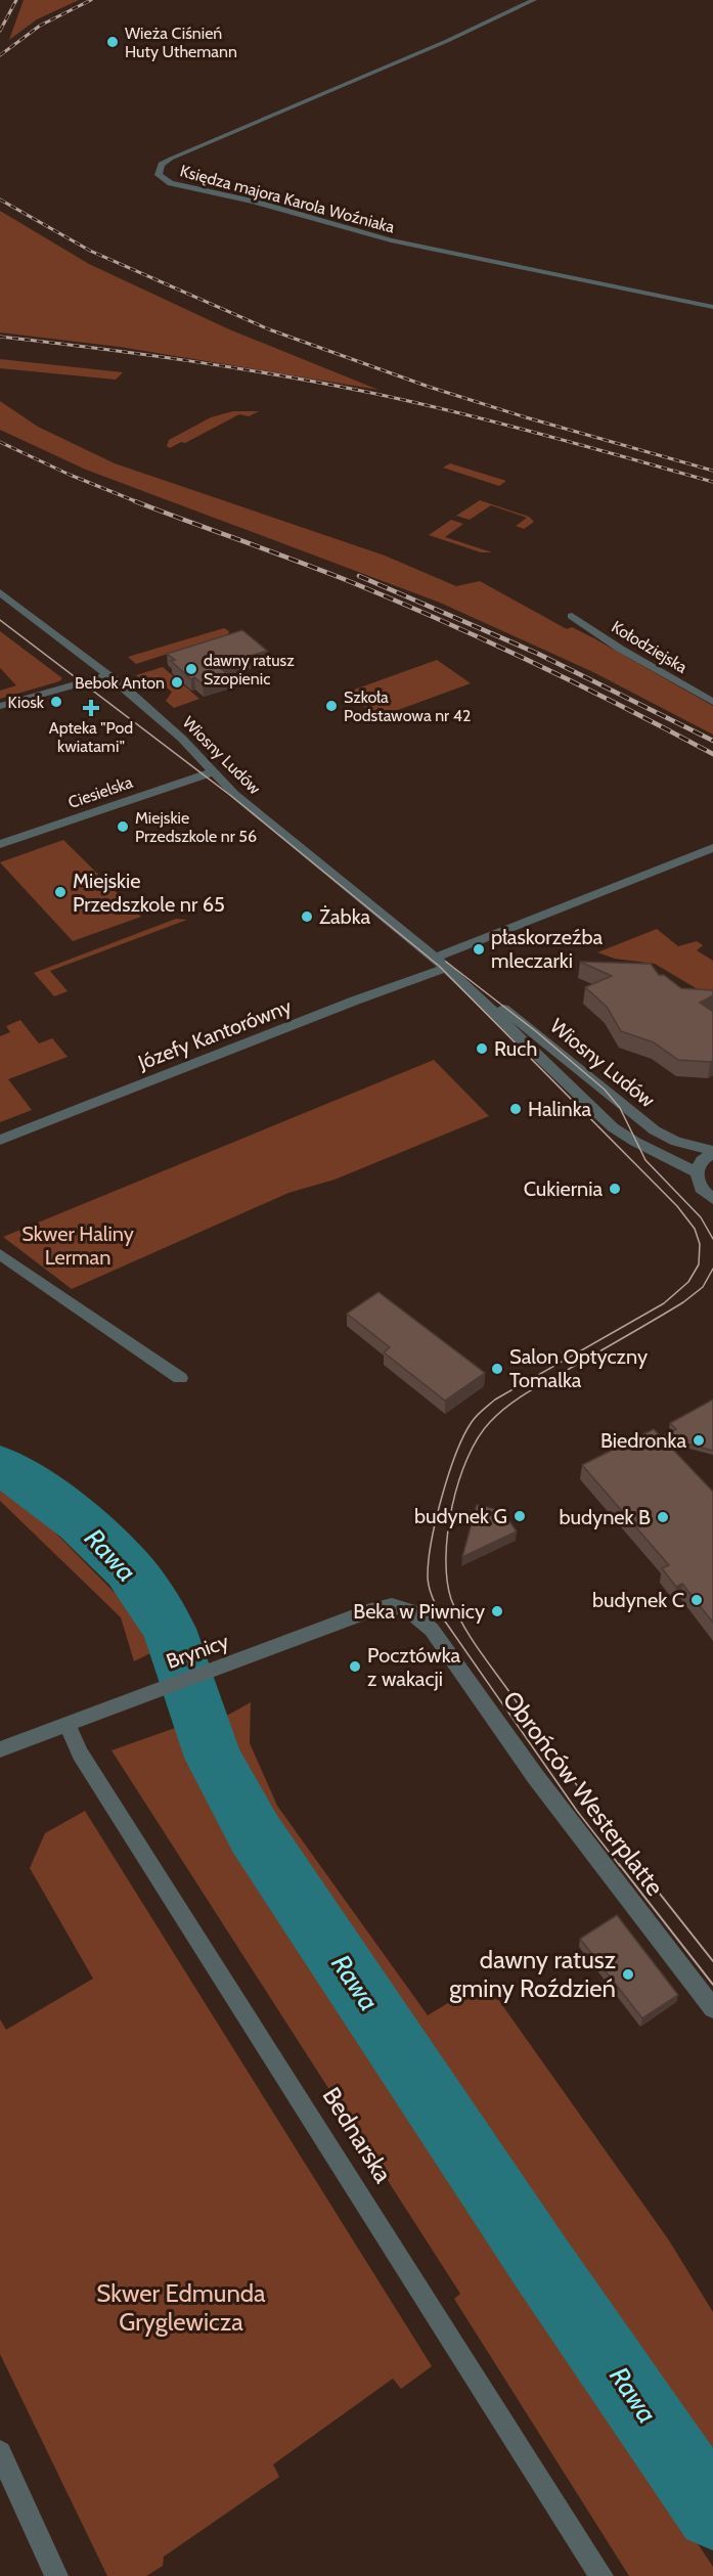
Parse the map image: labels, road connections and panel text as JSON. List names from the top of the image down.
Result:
{
  "streets": {
    "street": [
      "Księdza majora Karola Woźniaka",
      "Kołodziejska",
      "Wiosny Ludów",
      "Ciesielska",
      "Józefy Kantorówny",
      "Brynicy",
      "Obrońców Westerplatte",
      "Bednarska"
    ]
  },
  "crossings": [
    ["Wiosny Ludów", "Ciesielska"],
    ["Wiosny Ludów", "Józefy Kantorówny"],
    ["Brynicy", "Obrońców Westerplatte"],
    ["Brynicy", "Bednarska"]
  ],
  "water": ["Rawa"],
  "parks": ["Skwer Haliny Lerman", "Skwer Edmunda Gryglewicza"],
  "places": {
    "other": [
      "Wieża Ciśnień Huty Uthemann",
      "dawny ratusz Szopienic",
      "Bebok Anton",
      "Kiosk",
      "Szkoła Podstawowa nr 42",
      "Miejskie Przedszkole nr 56",
      "Miejskie Przedszkole nr 65",
      "Żabka",
      "płaskorzeźba mleczarki",
      "Ruch",
      "Halinka",
      "Cukiernia",
      "Salon Optyczny Tomalka",
      "Biedronka",
      "budynek G",
      "budynek B",
      "budynek C",
      "Beka w Piwnicy",
      "Pocztówka z wakacji",
      "dawny ratusz gminy Roździeń"
    ],
    "health": ["Apteka \"Pod kwiatami\""]
  }
}
